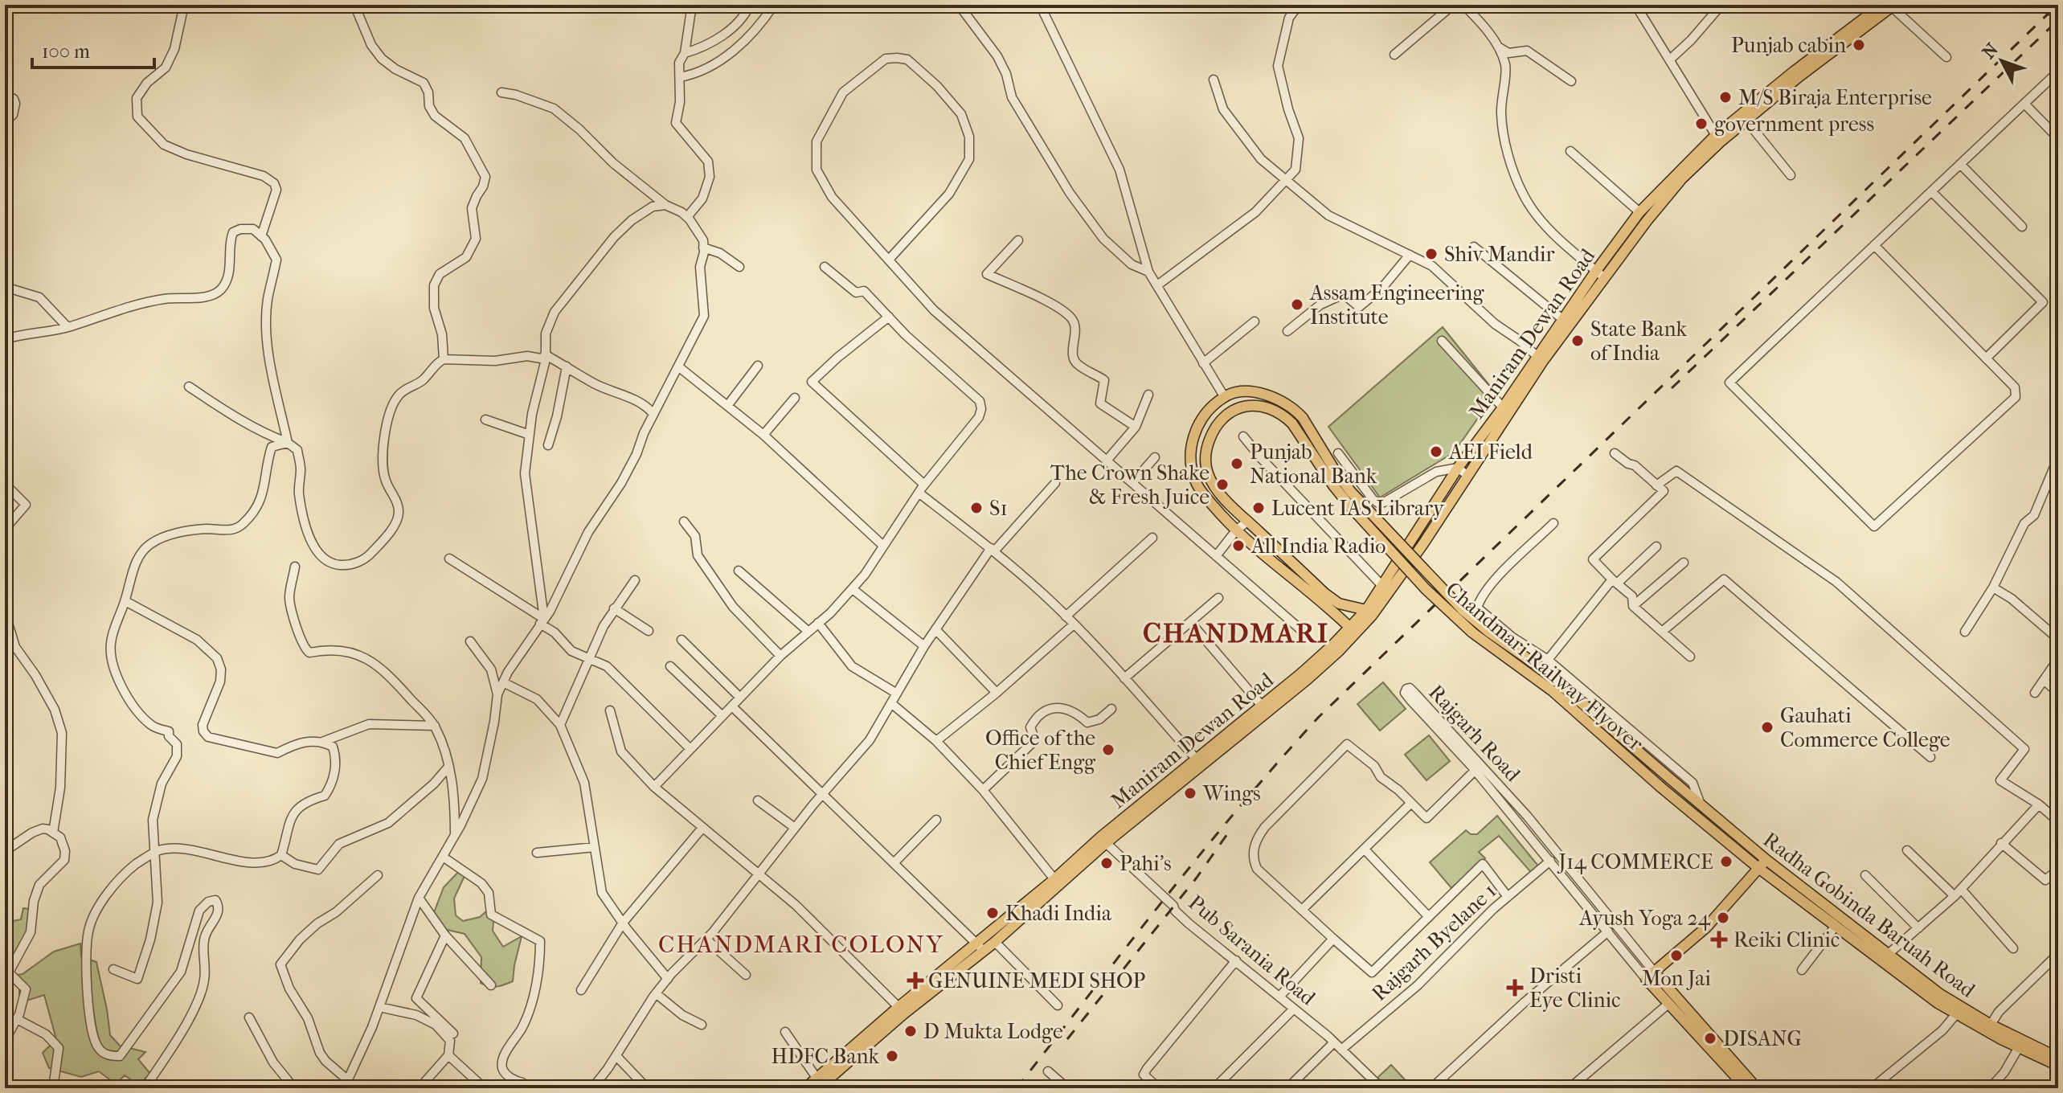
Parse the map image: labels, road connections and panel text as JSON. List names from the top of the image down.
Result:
{
  "streets": {
    "main road": [
      "Maniram Dewan Road",
      "Chandmari Railway Flyover",
      "Rajgarh Road",
      "Radha Gobinda Baruah Road"
    ],
    "street": ["Rajgarh Byelane 1", "Pub Sarania Road"]
  },
  "crossings": [
    ["Maniram Dewan Road", "Pub Sarania Road"],
    ["Chandmari Railway Flyover", "Radha Gobinda Baruah Road"],
    ["Rajgarh Road", "Rajgarh Byelane 1"],
    ["Rajgarh Byelane 1", "Pub Sarania Road"]
  ],
  "districts": ["CHANDMARI", "CHANDMARI COLONY"],
  "places": {
    "other": [
      "Punjab cabin",
      "M/S Biraja Enterprise",
      "government press",
      "Shiv Mandir",
      "Assam Engineering Institute",
      "State Bank of India",
      "AEI Field",
      "Punjab National Bank",
      "The Crown Shake & Fresh Juice",
      "S1",
      "Lucent IAS Library",
      "All India Radio",
      "Gauhati Commerce College",
      "Office of the Chief Engg",
      "Wings",
      "J14 COMMERCE",
      "Pahi's",
      "Khadi India",
      "Ayush Yoga 24",
      "Mon Jai",
      "D Mukta Lodge",
      "DISANG",
      "HDFC Bank"
    ],
    "health": ["Reiki Clinic", "GENUINE MEDI SHOP", "Dristi Eye Clinic"]
  },
  "scale_bar": "100 m",
  "north": "top left"
}
